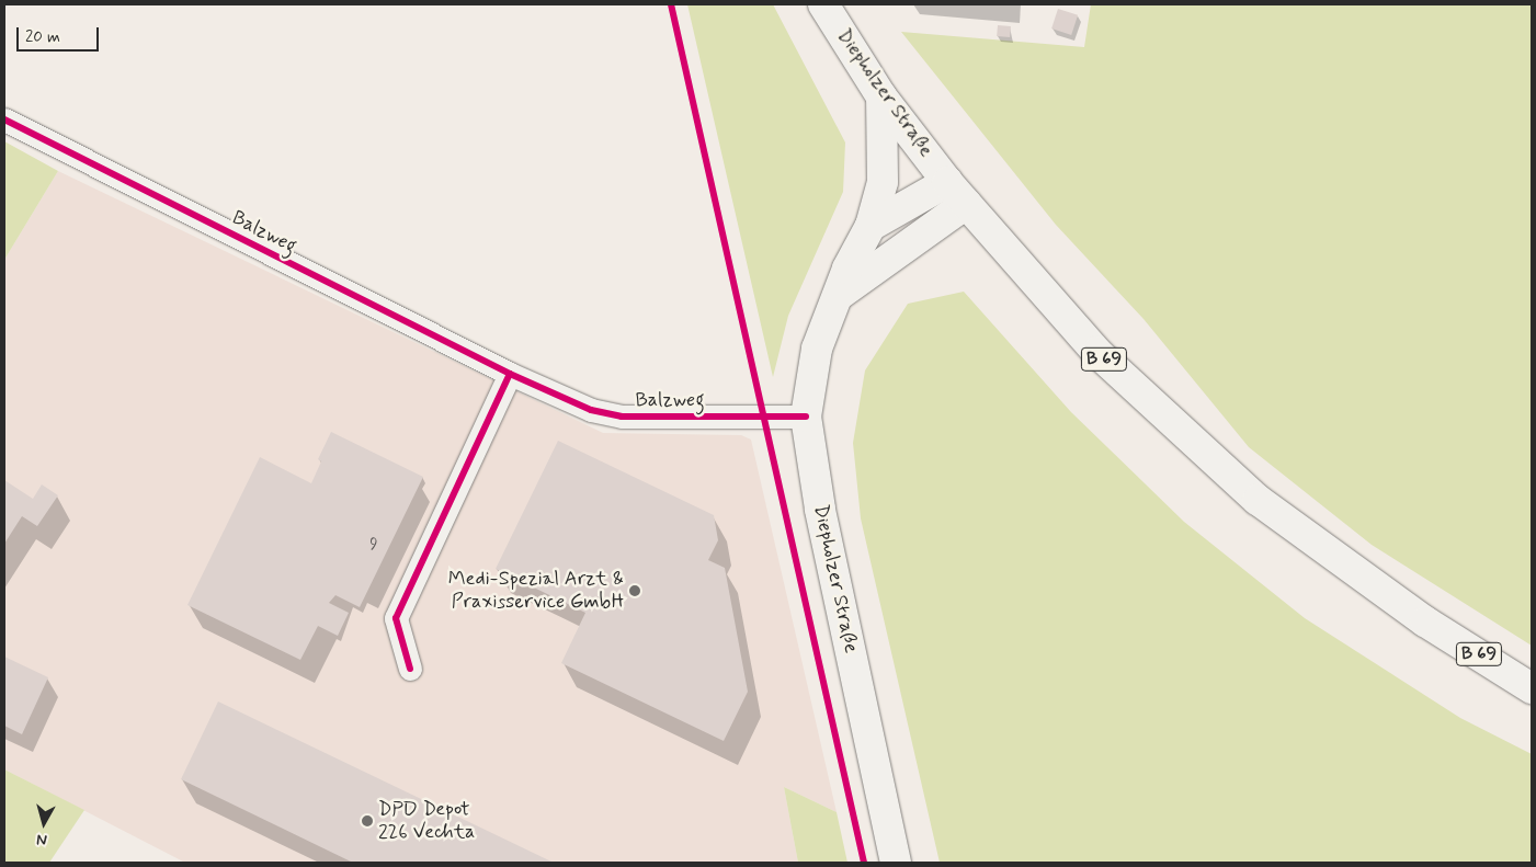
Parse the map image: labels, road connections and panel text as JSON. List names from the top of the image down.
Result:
{
  "streets": {
    "main road": ["Diepholzer Straße", "B 69"],
    "street": ["Balzweg"]
  },
  "crossings": [
    ["Diepholzer Straße", "Balzweg"],
    ["Diepholzer Straße", "B 69"]
  ],
  "places": ["Medi-Spezial Arzt & Praxisservice GmbH", "DPD Depot 226 Vechta"],
  "house_numbers": ["9"],
  "scale_bar": "20 m",
  "north": "bottom"
}
